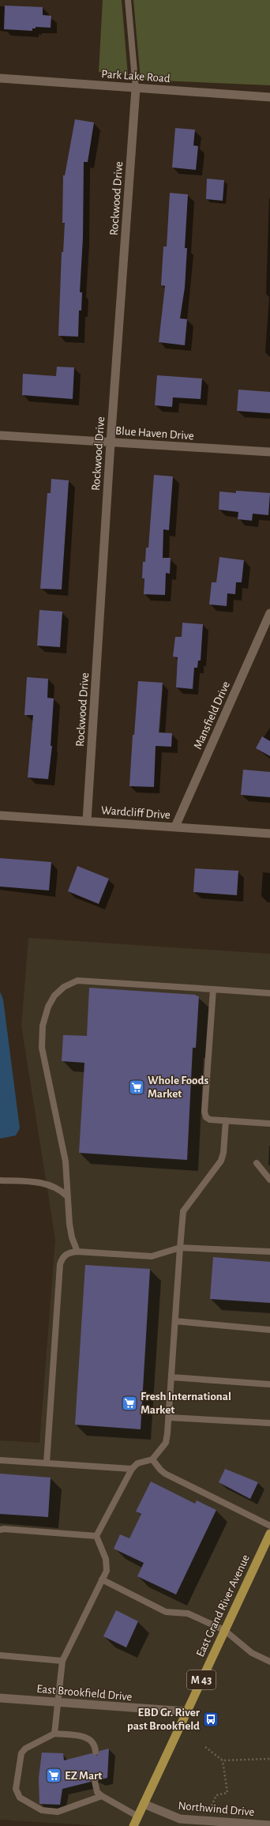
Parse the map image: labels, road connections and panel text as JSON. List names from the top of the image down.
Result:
{
  "streets": {
    "main road": ["East Grand River Avenue", "M 43"],
    "street": [
      "Park Lake Road",
      "Rockwood Drive",
      "Blue Haven Drive",
      "Mansfield Drive",
      "Wardcliff Drive",
      "East Brookfield Drive",
      "Northwind Drive"
    ]
  },
  "crossings": [
    ["Park Lake Road", "Rockwood Drive"],
    ["Rockwood Drive", "Blue Haven Drive"],
    ["Rockwood Drive", "Wardcliff Drive"],
    ["Mansfield Drive", "Wardcliff Drive"],
    ["East Grand River Avenue", "East Brookfield Drive"],
    ["East Grand River Avenue", "Northwind Drive"]
  ],
  "places": {
    "supermarket": ["Whole Foods Market", "Fresh International Market", "EZ Mart"],
    "bus stop": ["EBD Gr. River past Brookfield"]
  }
}
